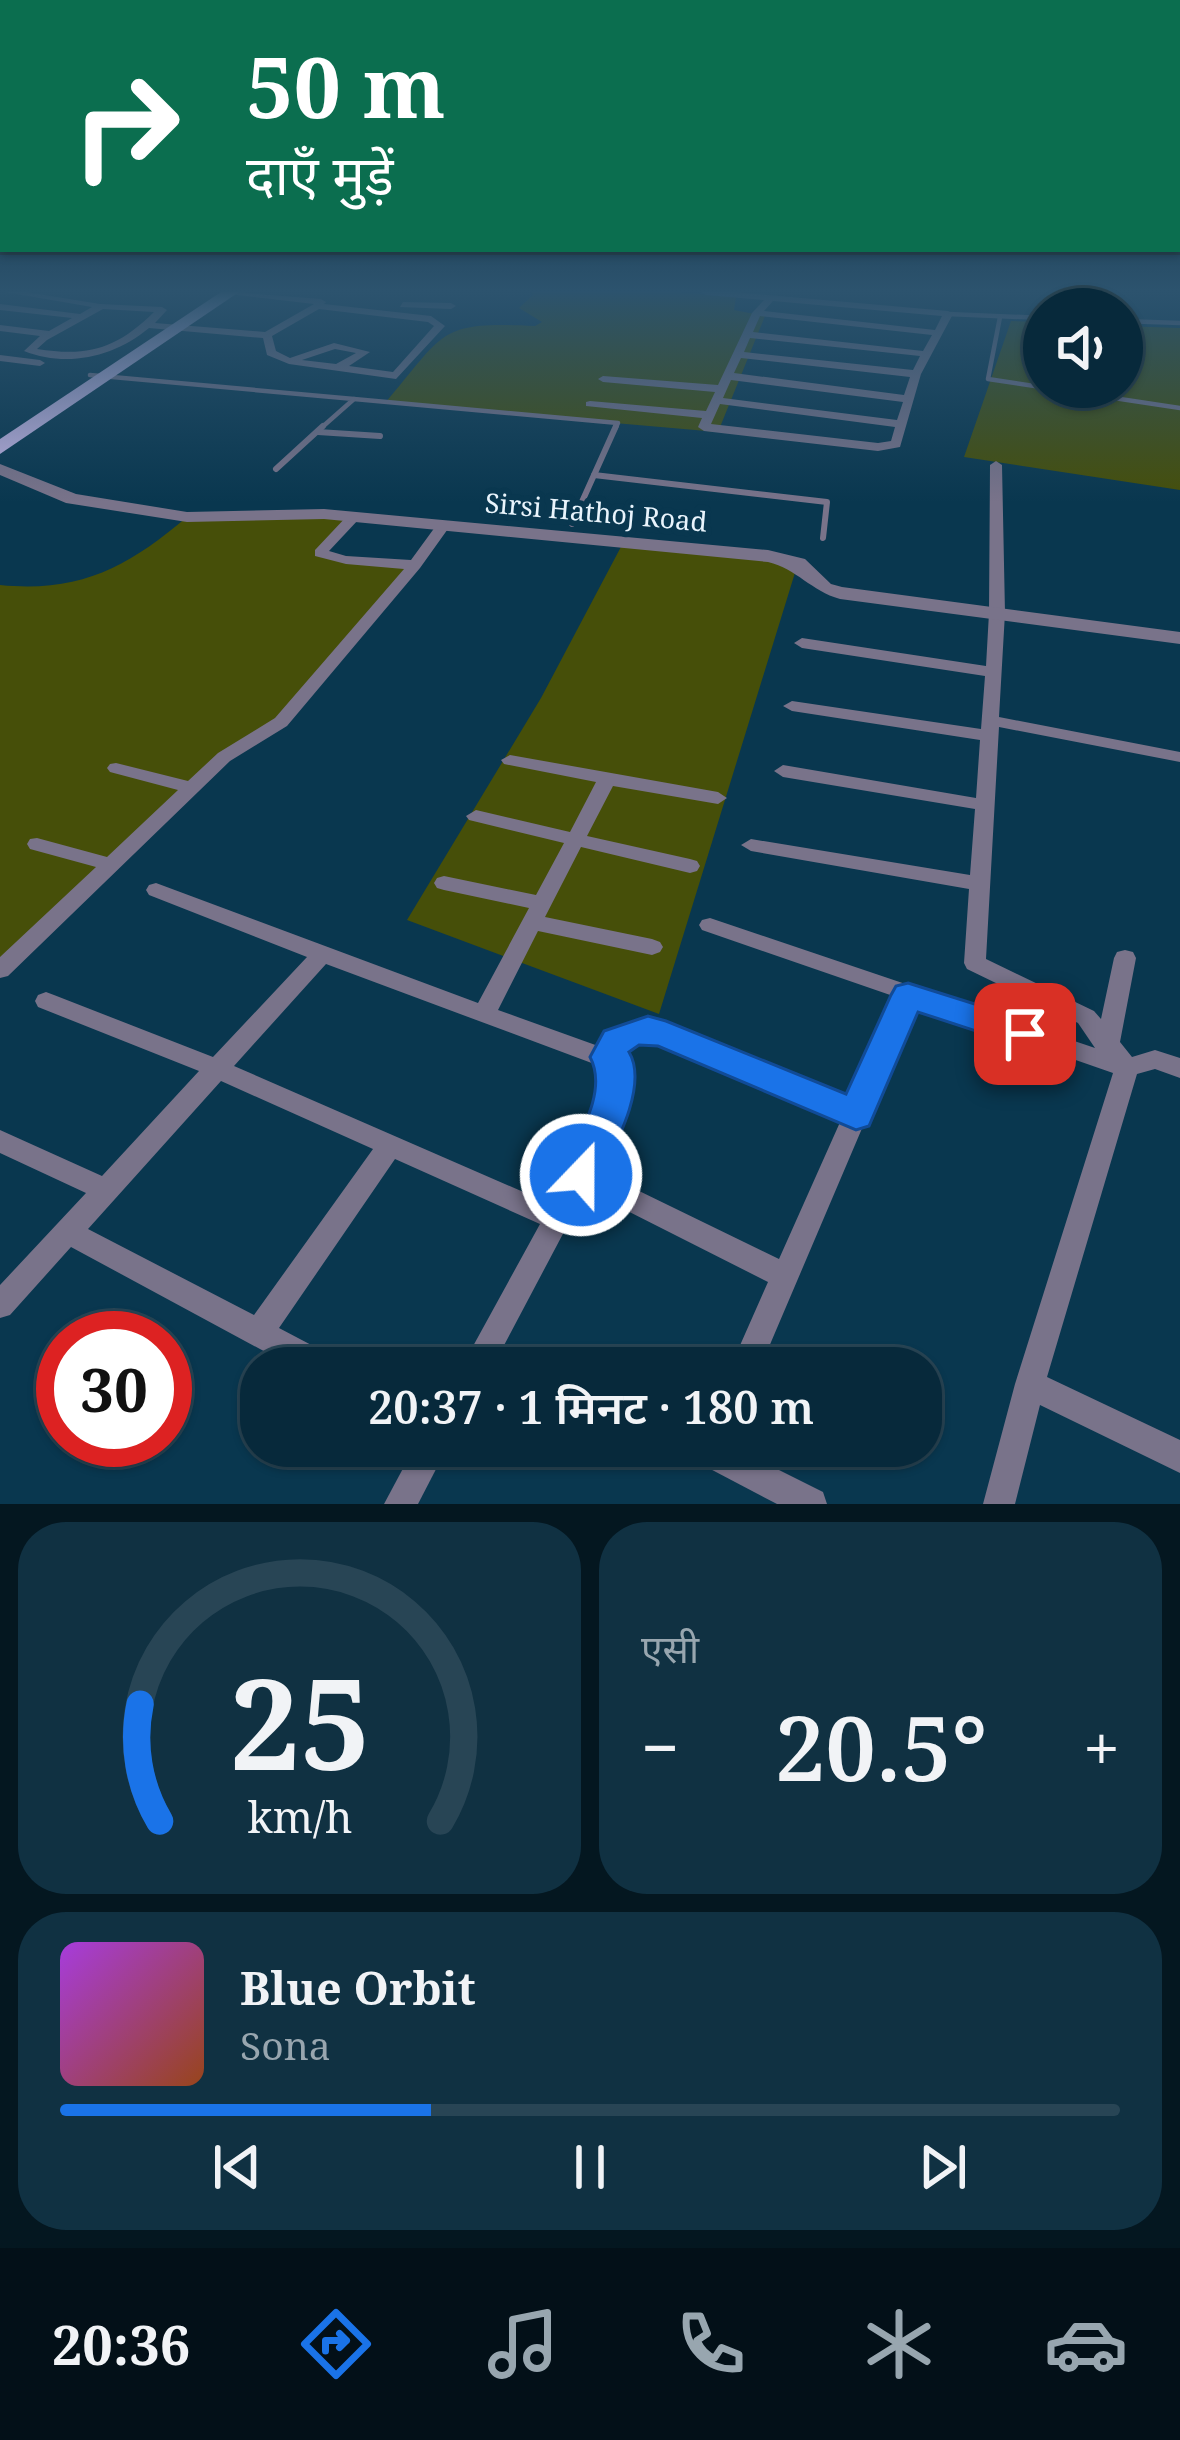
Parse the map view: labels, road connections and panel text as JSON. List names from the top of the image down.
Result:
{
  "streets": {
    "street": ["Sirsi Hathoj Road"]
  },
  "page": {
    "turn": ["50 m", "दाएँ मुड़ें"],
    "limit": "30",
    "trip": "20:37 · 1 मिनट · 180 m",
    "tile": "एसी",
    "heat": ["−", "20.5°", "+"],
    "song": ["Blue Orbit", "Sona"],
    "tabs": "20:36",
    "gauge": ["25", "km/h"]
  }
}
